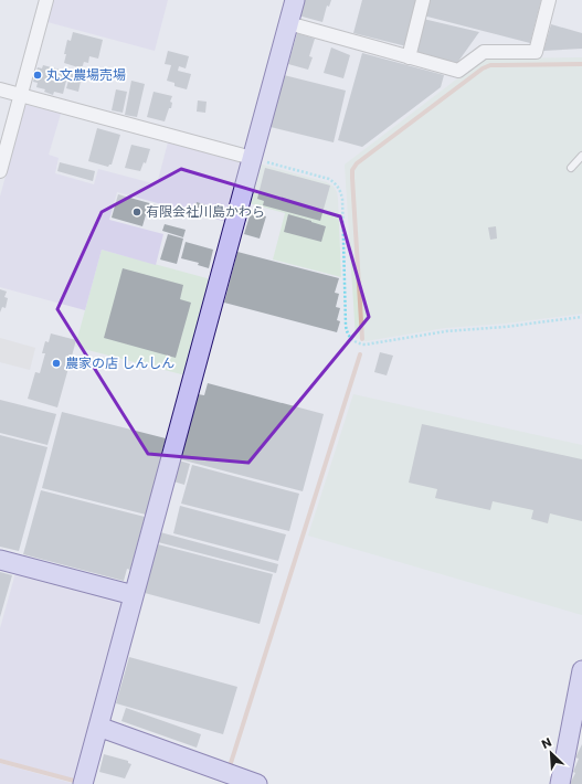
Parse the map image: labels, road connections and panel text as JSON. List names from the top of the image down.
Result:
{
  "places": ["丸文農場売場", "有限会社川島かわら", "農家の店 しんしん"],
  "north": "top left"
}
